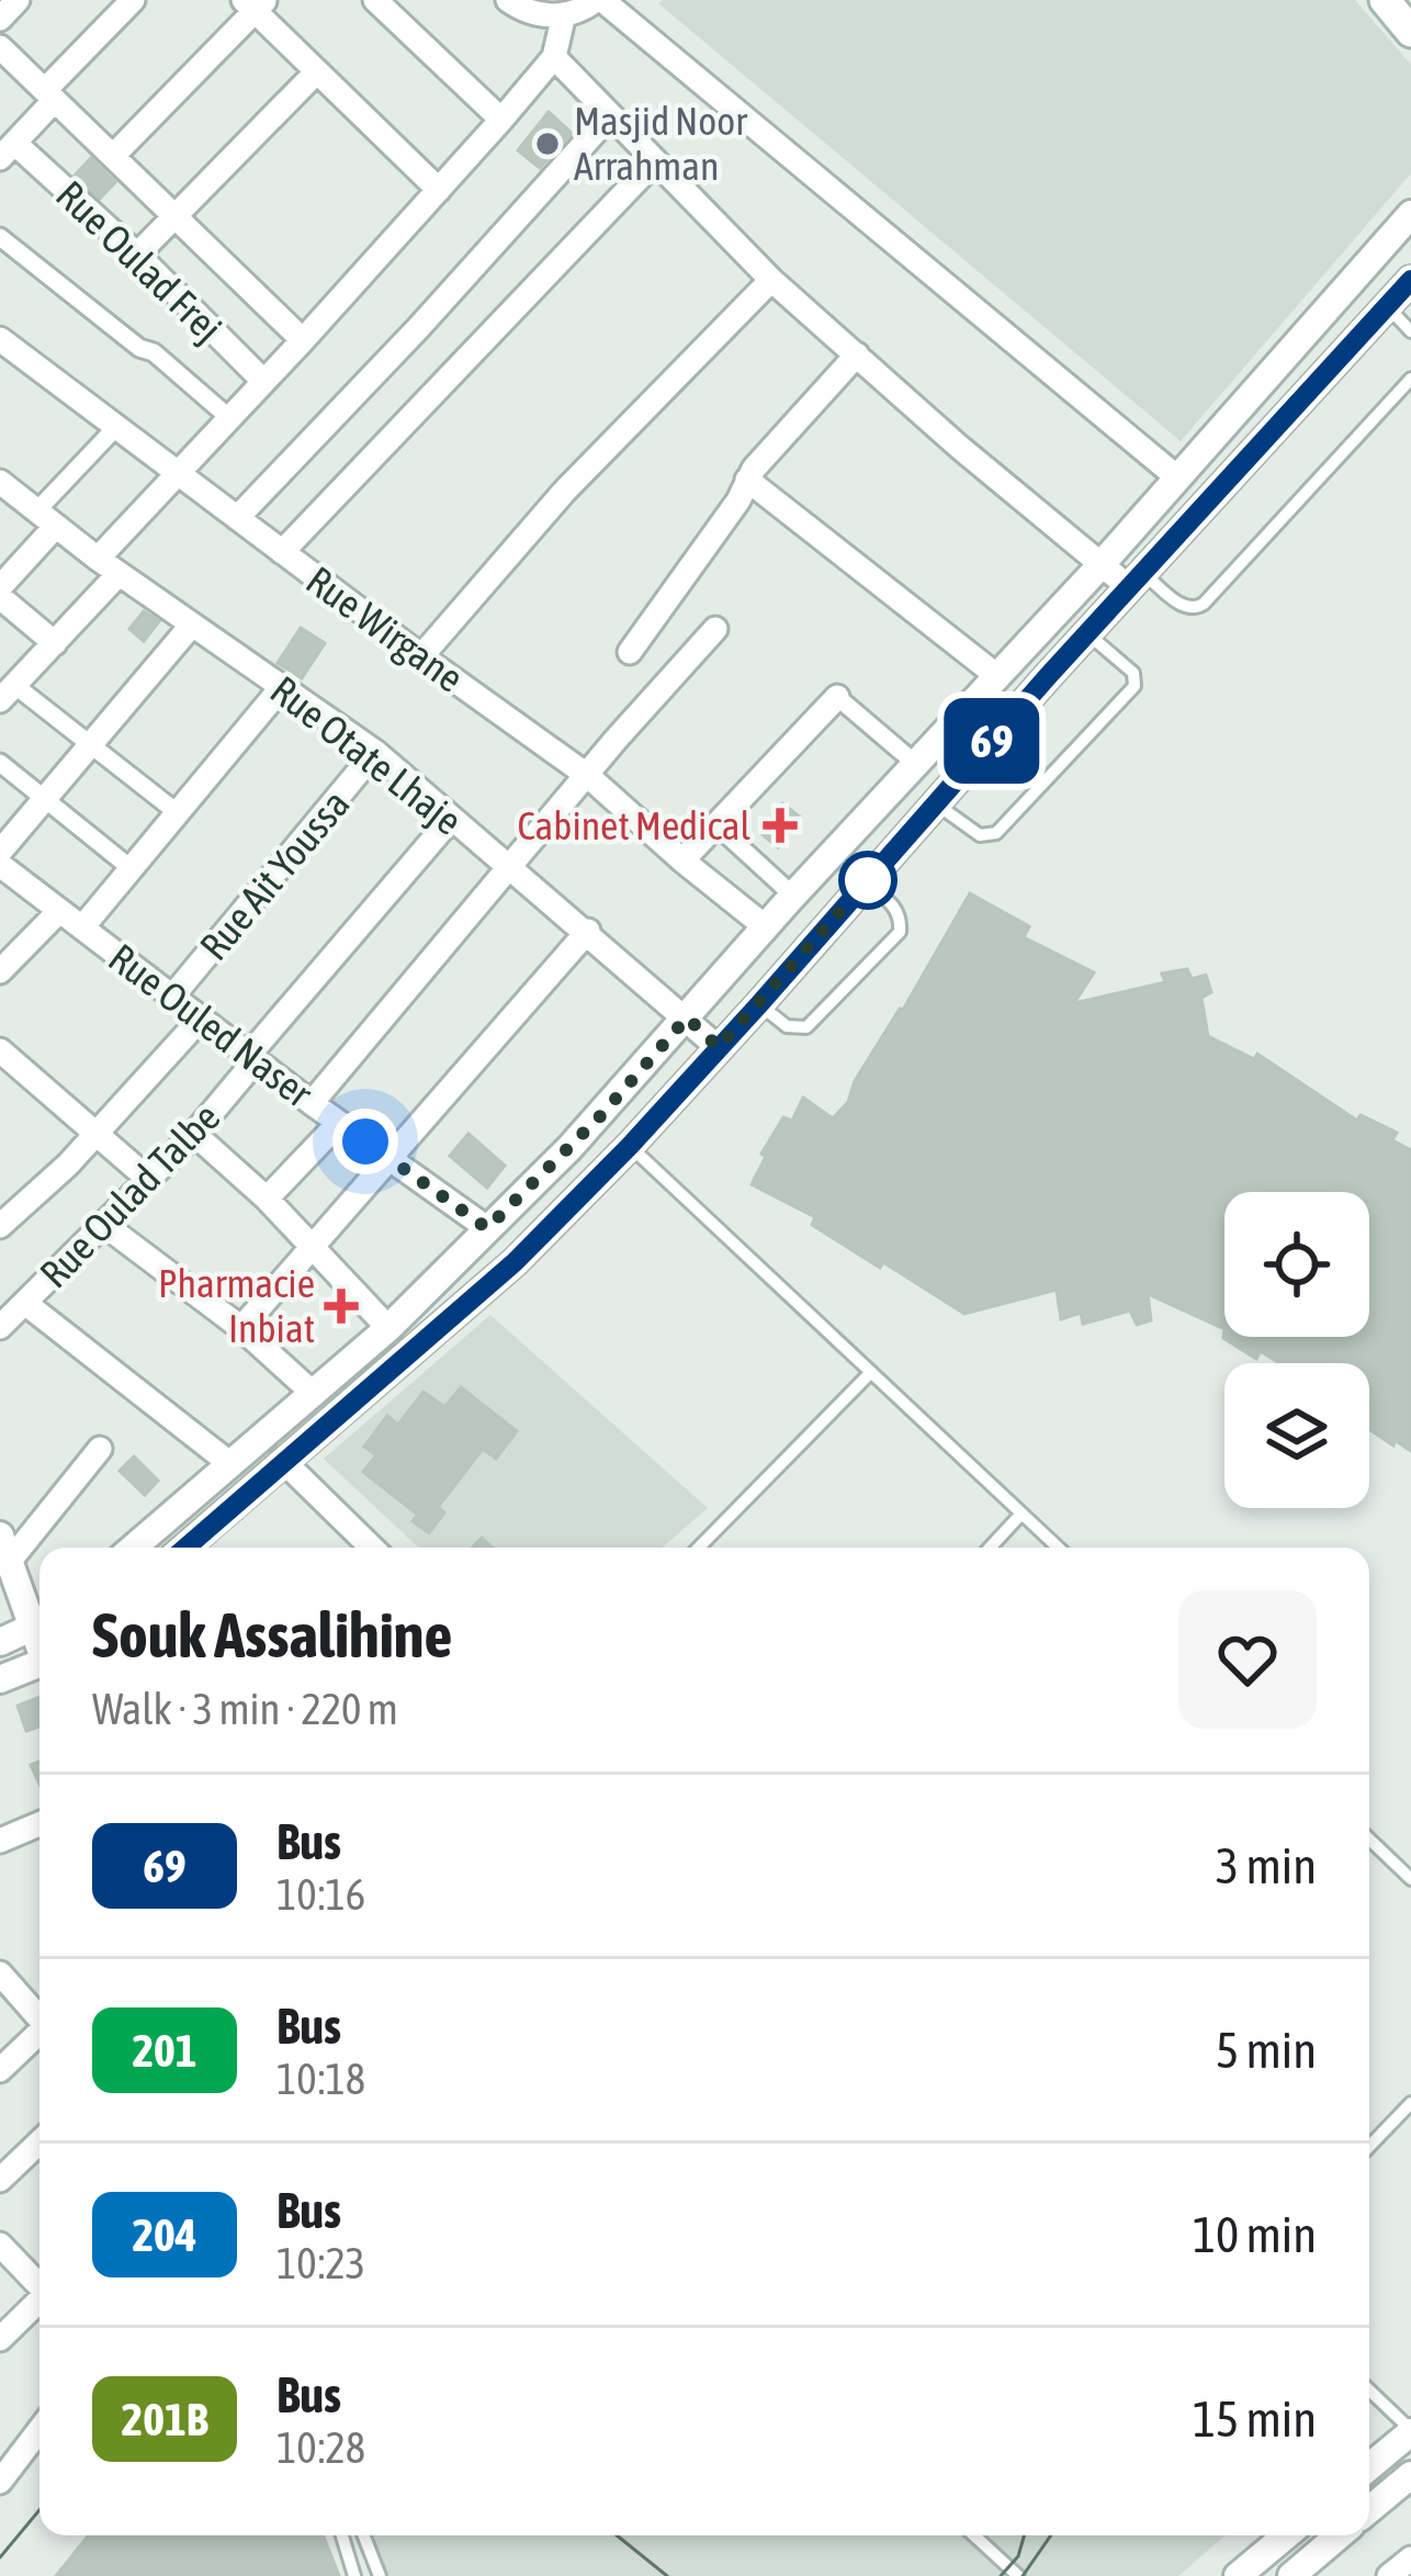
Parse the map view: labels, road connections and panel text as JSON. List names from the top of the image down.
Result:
{
  "streets": {
    "street": [
      "Rue Oulad Frej",
      "Rue Wirgane",
      "Rue Otate Lhaje",
      "Rue Ait Youssa",
      "Rue Ouled Naser",
      "Rue Oulad Talbe"
    ]
  },
  "crossings": [
    ["Rue Otate Lhaje", "Rue Ait Youssa"],
    ["Rue Otate Lhaje", "Rue Oulad Talbe"],
    ["Rue Ait Youssa", "Rue Ouled Naser"],
    ["Rue Ouled Naser", "Rue Oulad Talbe"]
  ],
  "places": {
    "other": ["Masjid Noor Arrahman"],
    "health": ["Cabinet Medical", "Pharmacie Inbiat"]
  },
  "lines": ["bus line 69"],
  "page": {
    "on_map": "69",
    "heading": ["Souk Assalihine", "Walk · 3 min · 220 m"],
    "list": [
      {
        "mark": "69",
        "name": "Bus",
        "note": "10:16",
        "value": "3 min"
      },
      {
        "mark": "201",
        "name": "Bus",
        "note": "10:18",
        "value": "5 min"
      },
      {
        "mark": "204",
        "name": "Bus",
        "note": "10:23",
        "value": "10 min"
      },
      {
        "mark": "201B",
        "name": "Bus",
        "note": "10:28",
        "value": "15 min"
      }
    ]
  }
}
